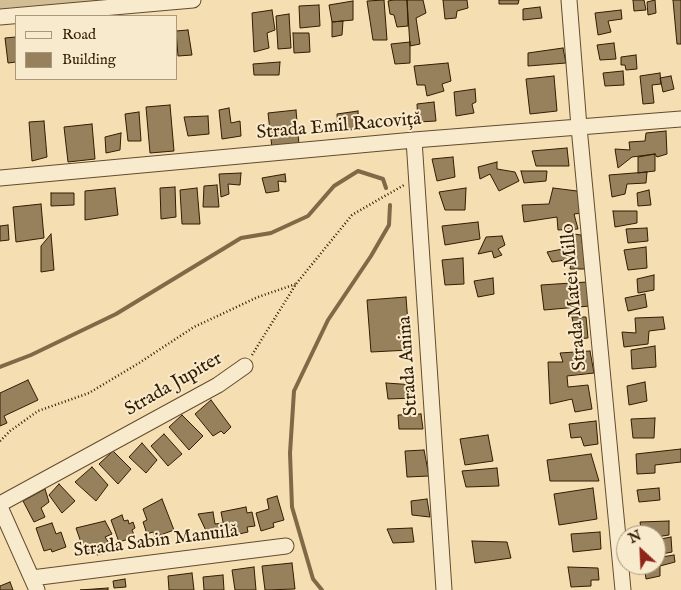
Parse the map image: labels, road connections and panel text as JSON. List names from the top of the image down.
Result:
{
  "streets": {
    "street": [
      "Strada Emil Racoviță",
      "Strada Matei Millo",
      "Strada Anina",
      "Strada Jupiter",
      "Strada Sabin Manuilă"
    ]
  },
  "crossings": [
    ["Strada Emil Racoviță", "Strada Matei Millo"],
    ["Strada Emil Racoviță", "Strada Anina"],
    ["Strada Anina", "Strada Jupiter"]
  ],
  "legend": ["Road", "Building"],
  "north": "top left"
}
